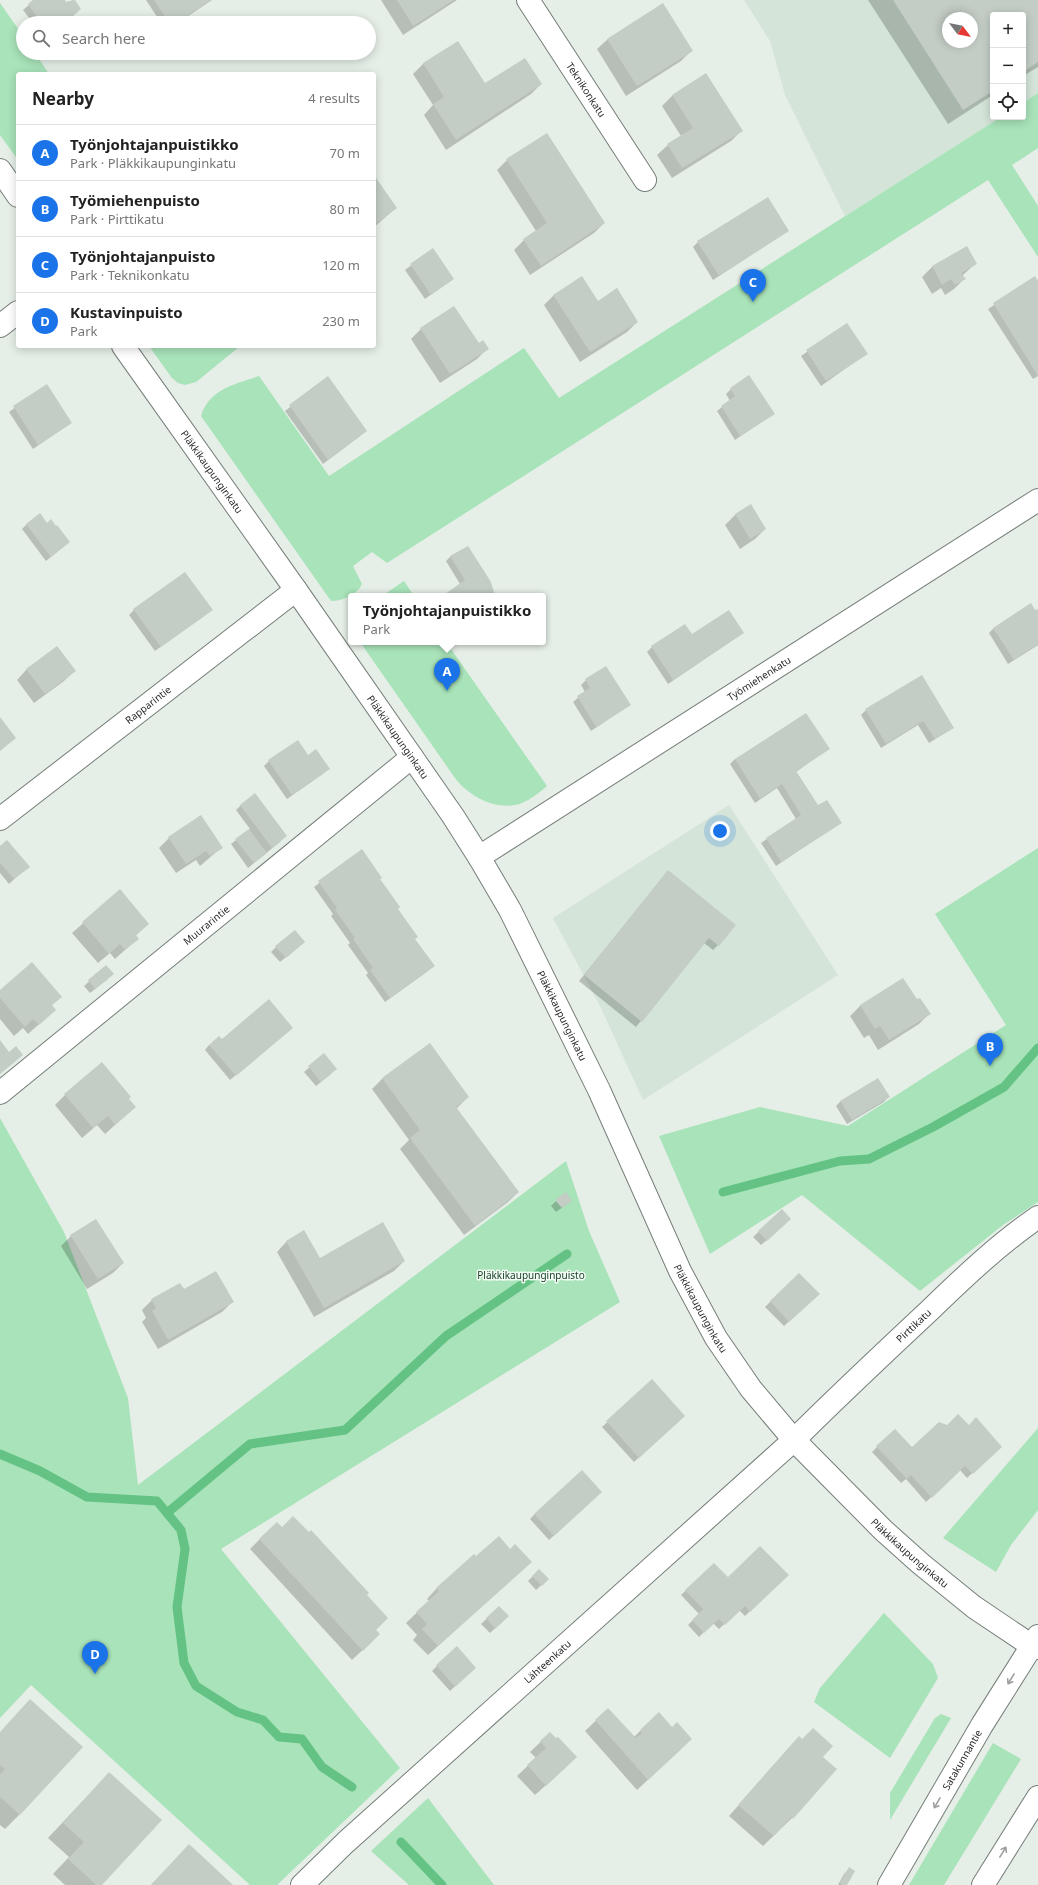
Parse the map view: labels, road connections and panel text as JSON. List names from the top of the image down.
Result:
{
  "streets": {
    "street": [
      "Teknikonkatu",
      "Pläkkikaupunginkatu",
      "Työmiehenkatu",
      "Rapparintie",
      "Muurarintie",
      "Pirttikatu",
      "Lähteenkatu",
      "Satakunnantie"
    ]
  },
  "crossings": [
    ["Pläkkikaupunginkatu", "Työmiehenkatu"],
    ["Pläkkikaupunginkatu", "Rapparintie"],
    ["Pläkkikaupunginkatu", "Muurarintie"],
    ["Pläkkikaupunginkatu", "Pirttikatu"],
    ["Pläkkikaupunginkatu", "Lähteenkatu"],
    ["Pläkkikaupunginkatu", "Satakunnantie"],
    ["Pirttikatu", "Lähteenkatu"]
  ],
  "parks": ["Pläkkikaupunginpuisto"],
  "north": "bottom right",
  "page": {
    "map_buttons": ["+", "−"],
    "search": "Search here",
    "heading": ["Nearby", "4 results"],
    "list": [
      {
        "mark": "A",
        "name": "Työnjohtajanpuistikko",
        "note": "Park · Pläkkikaupunginkatu",
        "value": "70 m"
      },
      {
        "mark": "B",
        "name": "Työmiehenpuisto",
        "note": "Park · Pirttikatu",
        "value": "80 m"
      },
      {
        "mark": "C",
        "name": "Työnjohtajanpuisto",
        "note": "Park · Teknikonkatu",
        "value": "120 m"
      },
      {
        "mark": "D",
        "name": "Kustavinpuisto",
        "note": "Park",
        "value": "230 m"
      }
    ],
    "pins": [
      "C",
      "A",
      "B",
      "D"
    ],
    "popup": ["Työnjohtajanpuistikko", "Park"]
  }
}
